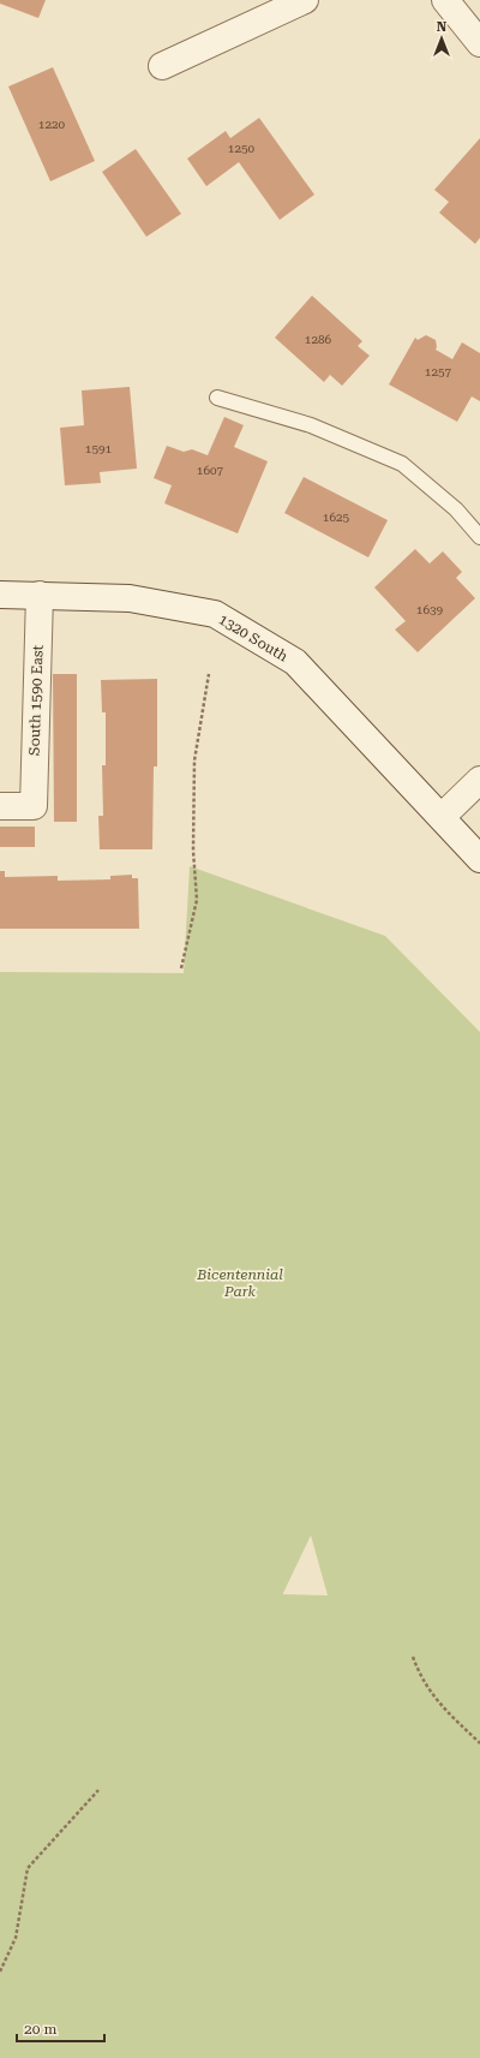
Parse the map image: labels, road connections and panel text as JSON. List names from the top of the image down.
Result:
{
  "streets": {
    "street": ["1320 South", "South 1590 East"]
  },
  "crossings": [
    ["1320 South", "South 1590 East"]
  ],
  "parks": ["Bicentennial Park"],
  "house_numbers": [
    "1220",
    "1250",
    "1286",
    "1257",
    "1591",
    "1607",
    "1625",
    "1639"
  ],
  "scale_bar": "20 m",
  "north": "top"
}
